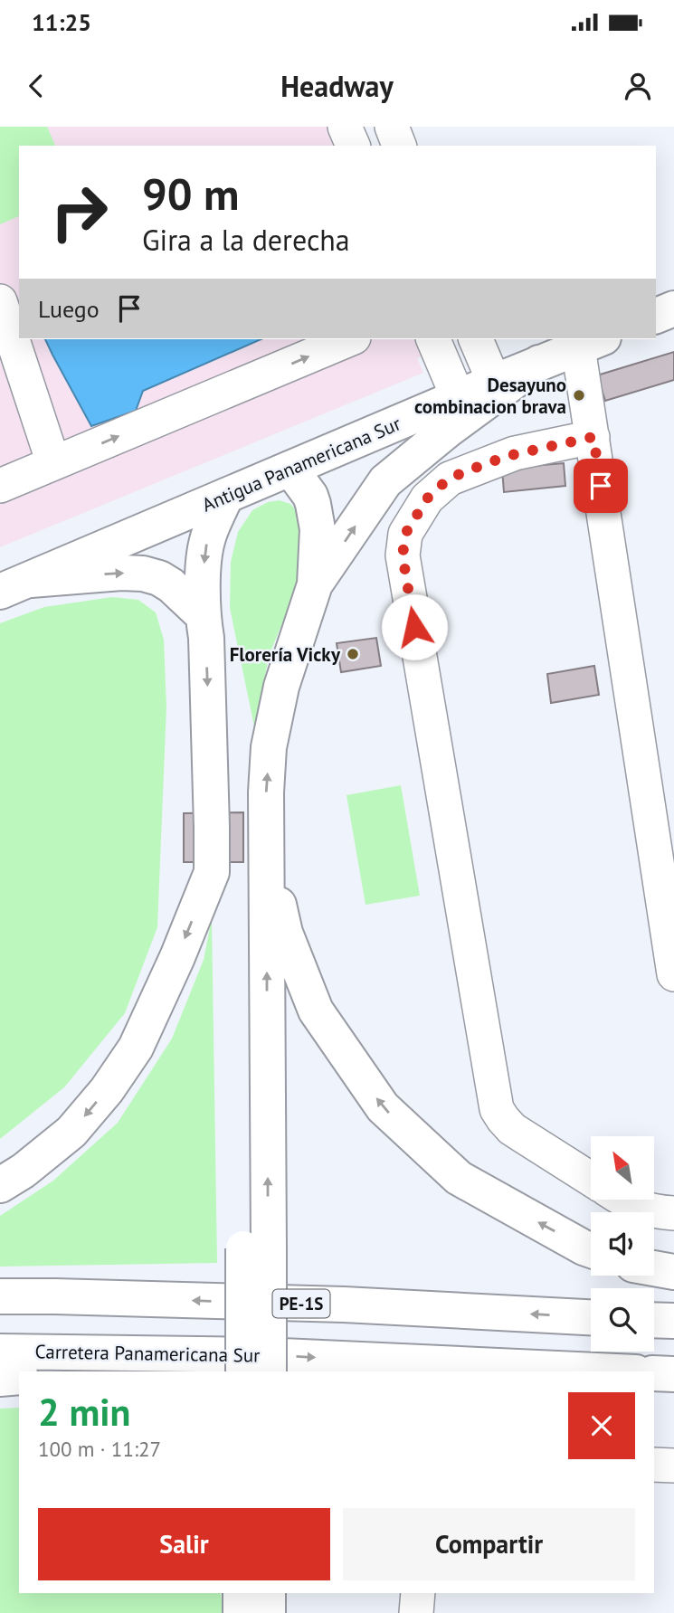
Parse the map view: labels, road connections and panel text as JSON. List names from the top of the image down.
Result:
{
  "streets": {
    "main road": ["Antigua Panamericana Sur", "PE-1S", "Carretera Panamericana Sur"]
  },
  "places": ["Desayuno combinacion brava", "Florería Vicky"],
  "north": "top left",
  "page": {
    "status": "11:25",
    "header": "Headway",
    "turn": ["90 m", "Gira a la derecha"],
    "then": "Luego",
    "heading": ["2 min", "100 m · 11:27"],
    "buttons": ["Salir", "Compartir"]
  }
}
